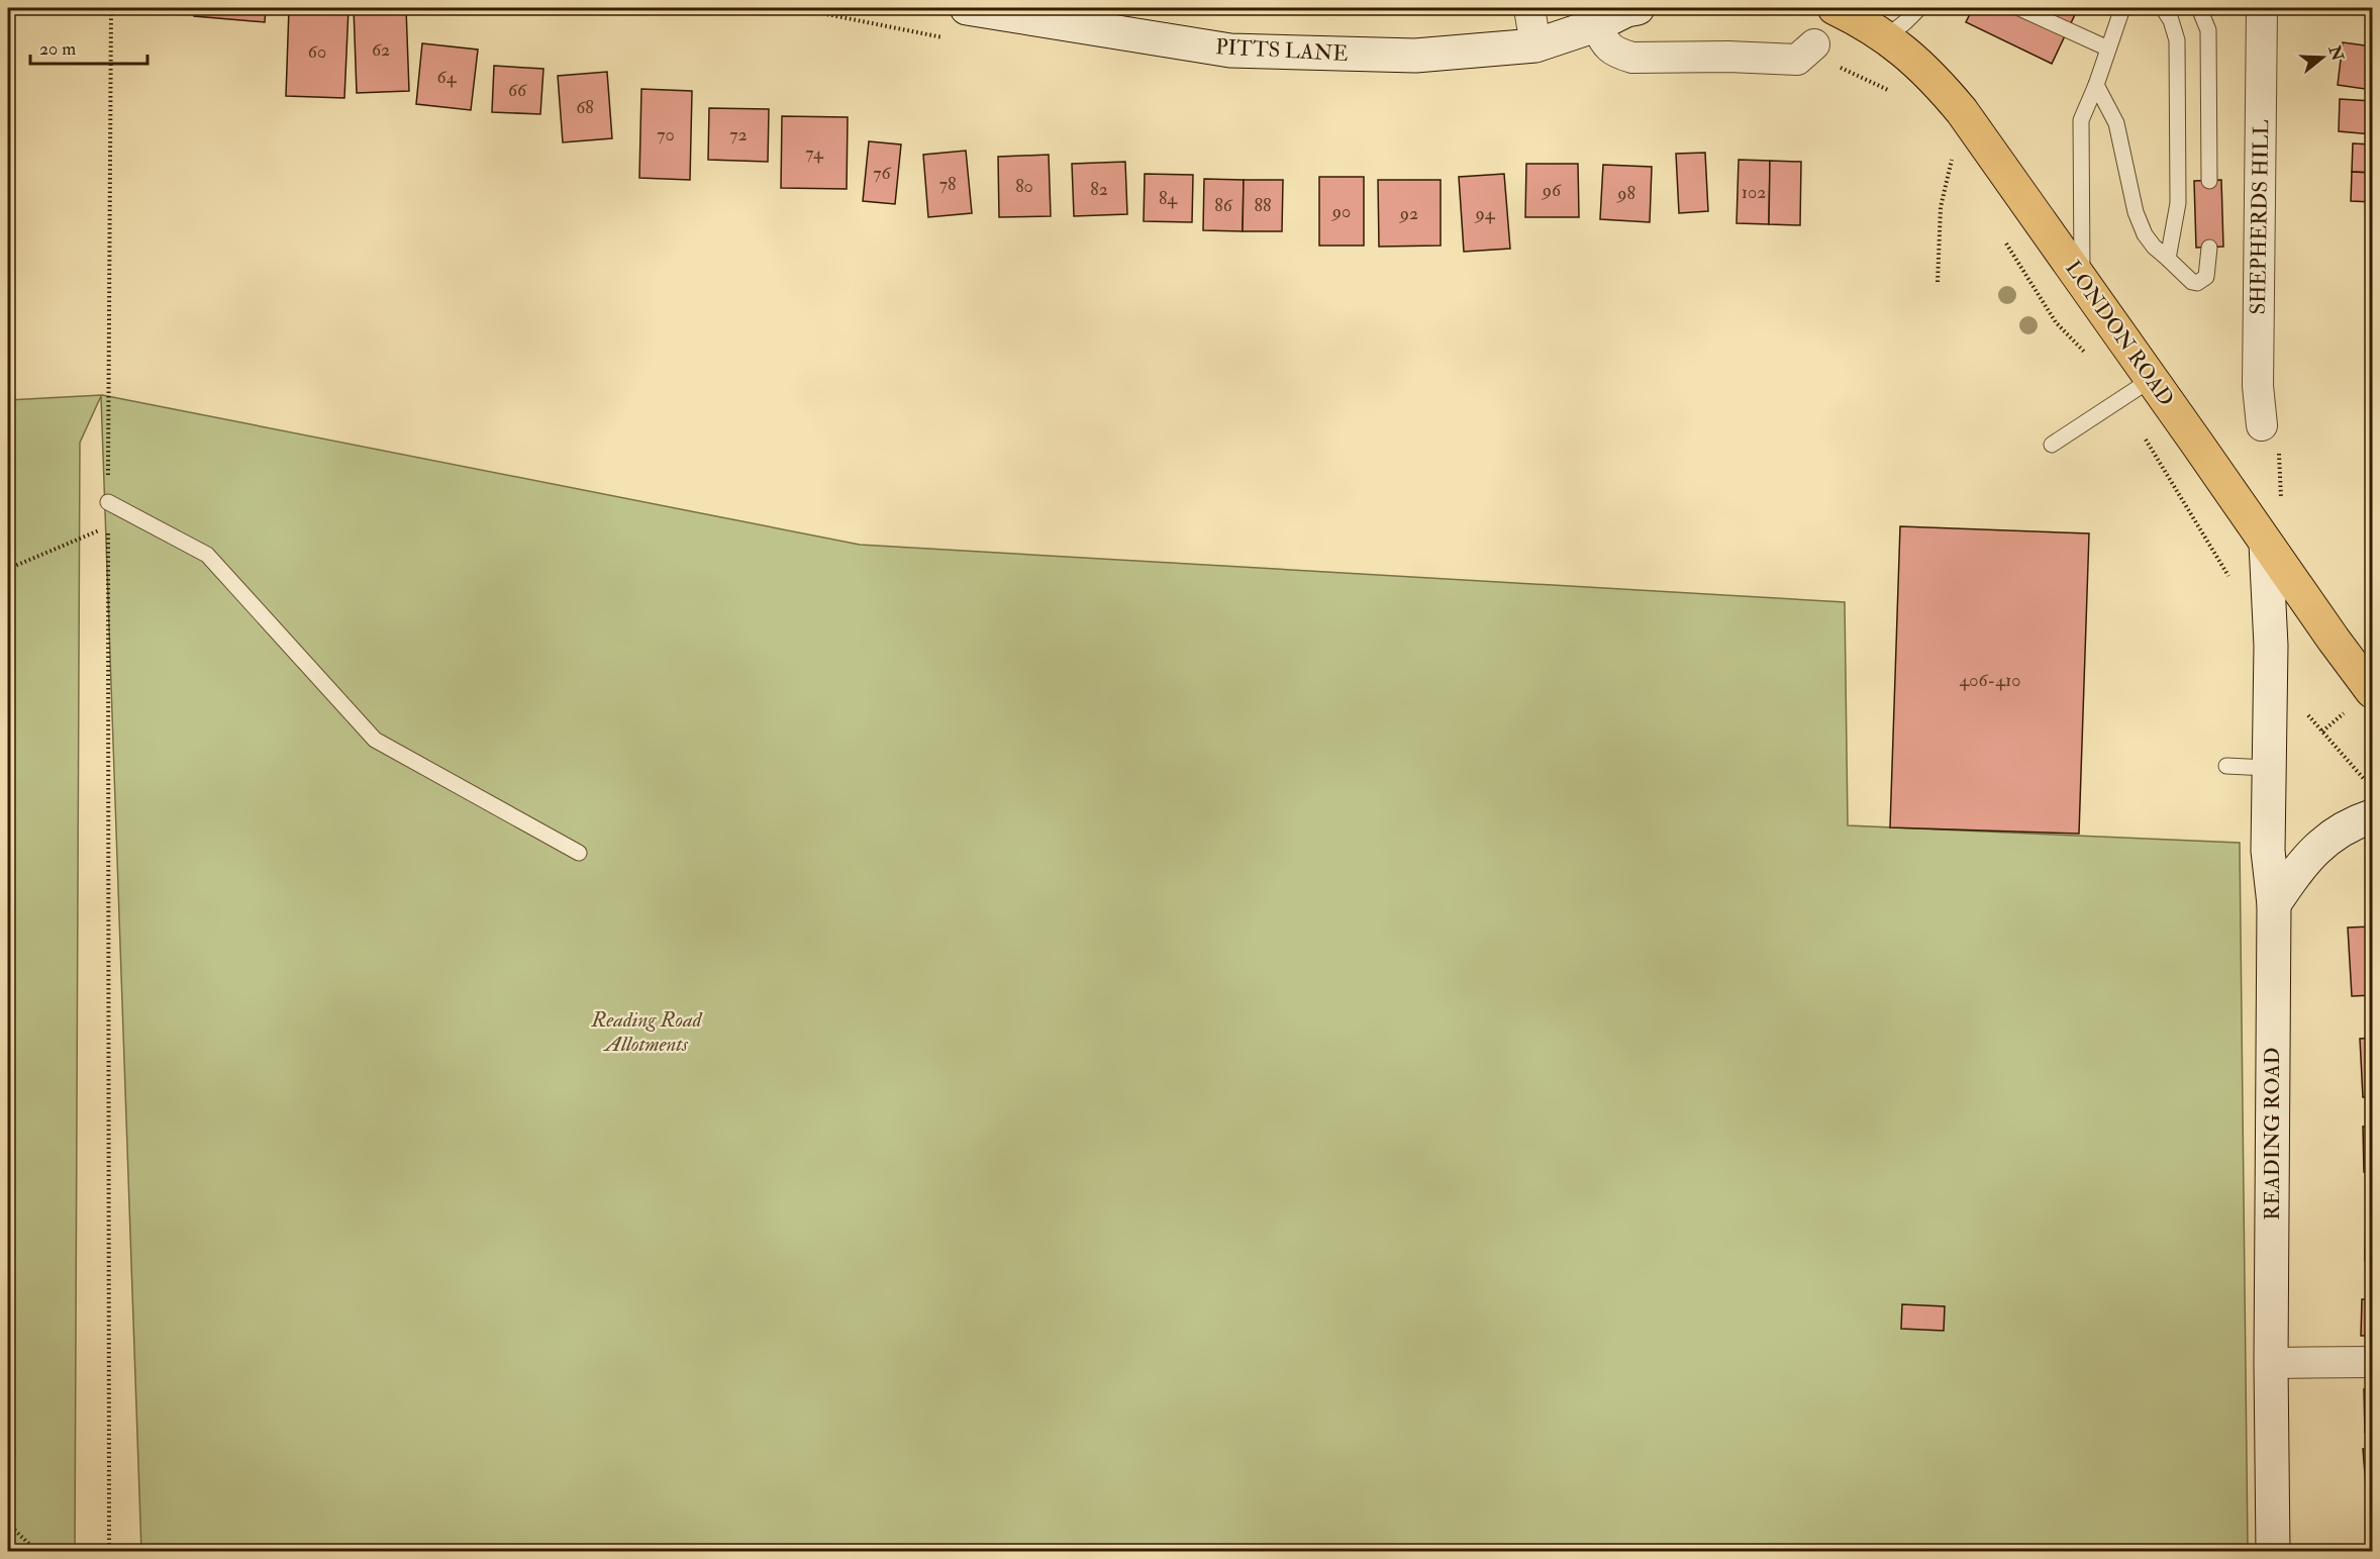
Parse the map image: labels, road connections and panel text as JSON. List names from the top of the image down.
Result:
{
  "streets": {
    "main road": ["LONDON ROAD"],
    "street": ["PITTS LANE", "SHEPHERDS HILL", "READING ROAD"]
  },
  "crossings": [
    ["LONDON ROAD", "READING ROAD"]
  ],
  "parks": ["Reading Road Allotments"],
  "house_numbers": [
    "62",
    "60",
    "64",
    "66",
    "68",
    "70",
    "72",
    "74",
    "76",
    "78",
    "80",
    "82",
    "96",
    "102",
    "98",
    "84",
    "86",
    "88",
    "90",
    "92",
    "94",
    "406-410"
  ],
  "scale_bar": "20 m",
  "north": "right"
}
